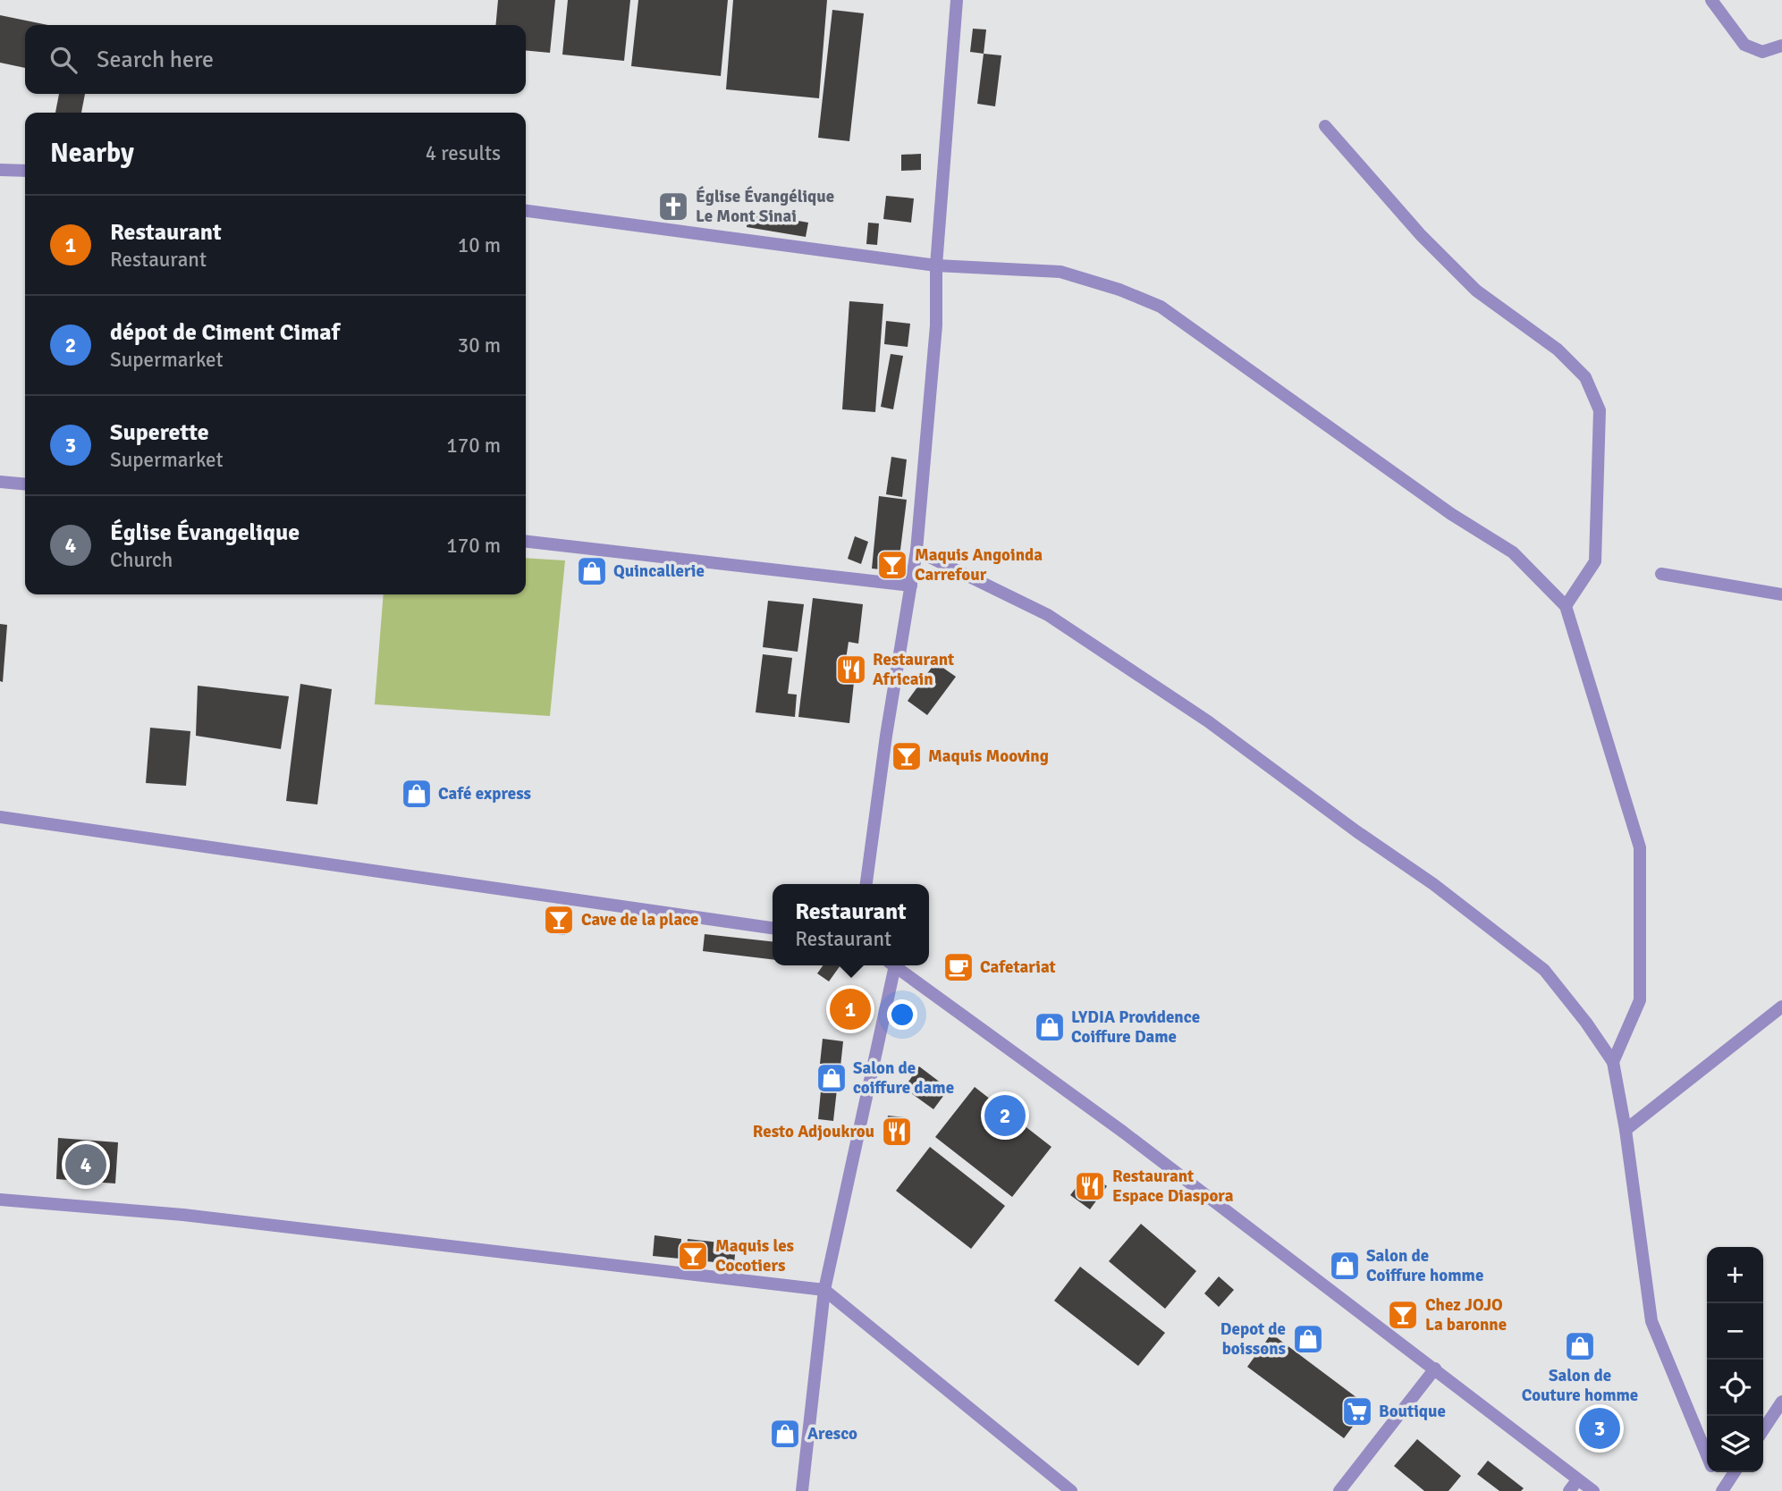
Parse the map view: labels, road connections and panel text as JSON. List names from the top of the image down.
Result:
{
  "places": {
    "church": ["Église Évangélique Le Mont Sinai"],
    "bar": [
      "Maquis Angoinda Carrefour",
      "Maquis Mooving",
      "Cave de la place",
      "Maquis les Cocotiers",
      "Chez JOJO La baronne"
    ],
    "shop": [
      "Quincallerie",
      "Café express",
      "LYDIA Providence Coiffure Dame",
      "Salon de coiffure dame",
      "Salon de Coiffure homme",
      "Depot de boissons",
      "Salon de Couture homme",
      "Aresco"
    ],
    "restaurant": ["Restaurant Africain", "Resto Adjoukrou", "Restaurant Espace Diaspora"],
    "cafe": ["Cafetariat"],
    "supermarket": ["Boutique"]
  },
  "page": {
    "search": "Search here",
    "heading": ["Nearby", "4 results"],
    "list": [
      {
        "mark": "1",
        "name": "Restaurant",
        "note": "Restaurant",
        "value": "10 m"
      },
      {
        "mark": "2",
        "name": "dépot de Ciment Cimaf",
        "note": "Supermarket",
        "value": "30 m"
      },
      {
        "mark": "3",
        "name": "Superette",
        "note": "Supermarket",
        "value": "170 m"
      },
      {
        "mark": "4",
        "name": "Église Évangelique",
        "note": "Church",
        "value": "170 m"
      }
    ],
    "popup": ["Restaurant", "Restaurant"],
    "pins": [
      "1",
      "2",
      "4",
      "3"
    ],
    "map_buttons": ["+", "−"]
  }
}
